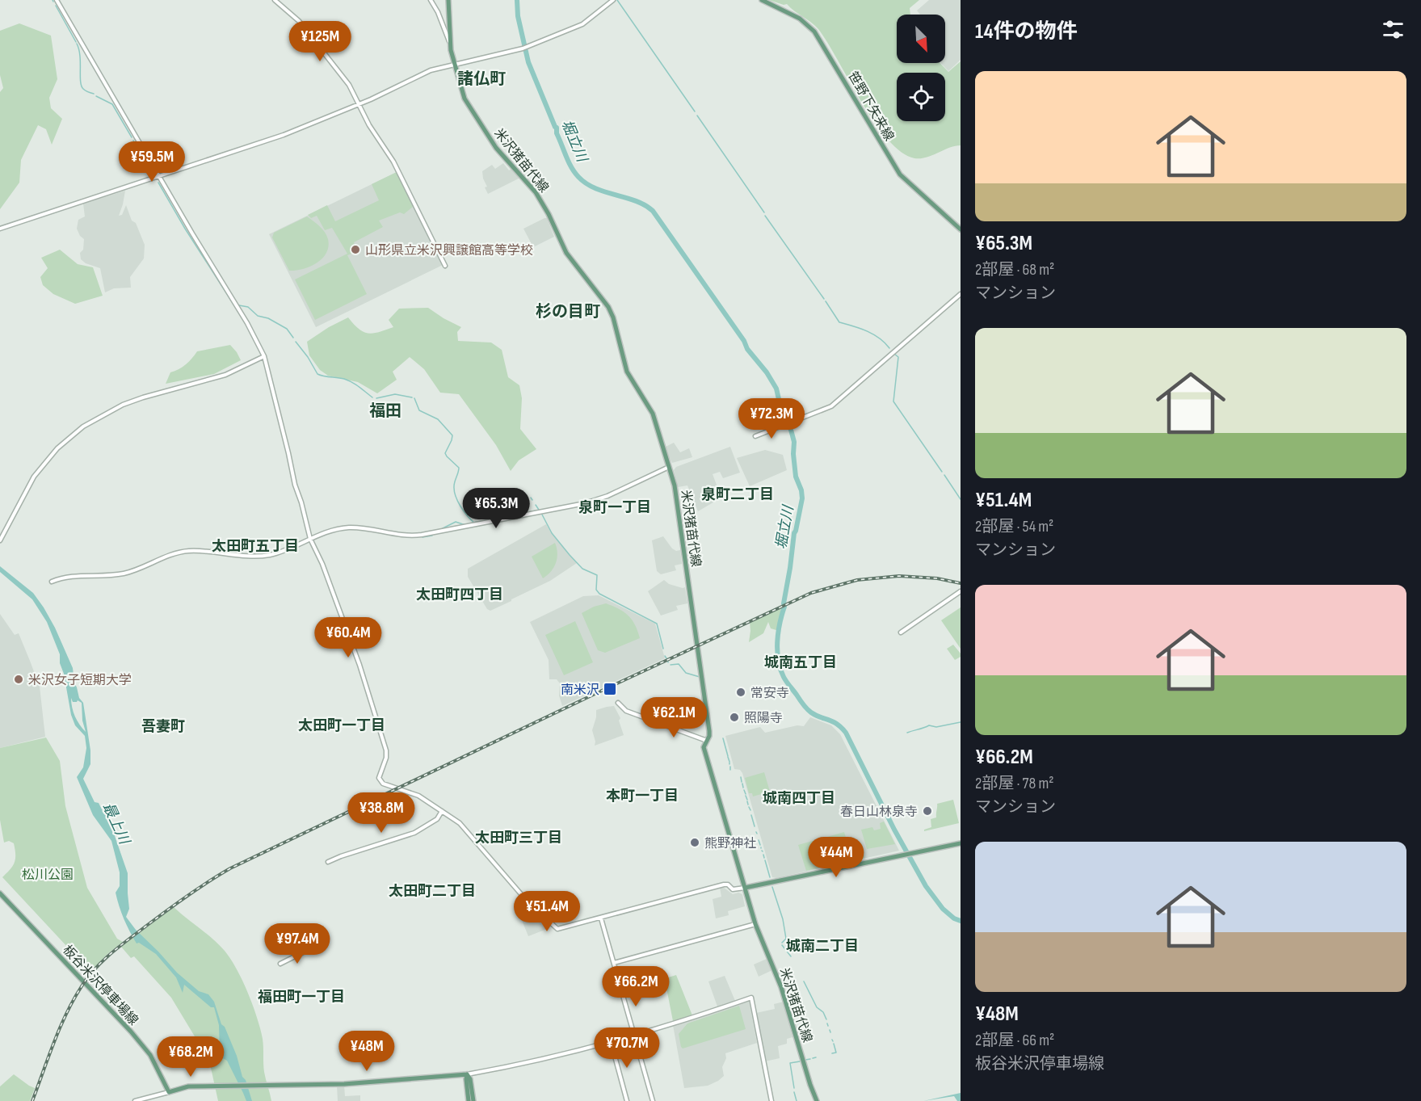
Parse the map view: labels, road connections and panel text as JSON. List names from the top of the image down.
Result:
{
  "streets": {
    "main road": ["笹野下矢来線", "米沢猪苗代線", "板谷米沢停車場線"]
  },
  "districts": [
    "諸仏町",
    "杉の目町",
    "福田",
    "泉町二丁目",
    "泉町一丁目",
    "太田町五丁目",
    "太田町四丁目",
    "城南五丁目",
    "太田町一丁目",
    "吾妻町",
    "本町一丁目",
    "城南四丁目",
    "太田町三丁目",
    "太田町二丁目",
    "城南二丁目",
    "福田町一丁目"
  ],
  "water": ["堀立川", "最上川"],
  "parks": ["松川公園"],
  "places": {
    "other": [
      "山形県立米沢興譲館高等学校",
      "米沢女子短期大学",
      "常安寺",
      "照陽寺",
      "春日山林泉寺",
      "熊野神社"
    ],
    "transit": ["南米沢"]
  },
  "north": "bottom right",
  "page": {
    "heading": "14件の物件",
    "price": [
      "¥125M",
      "¥59.5M",
      "¥72.3M",
      "¥65.3M",
      "¥60.4M",
      "¥62.1M",
      "¥38.8M",
      "¥44M",
      "¥51.4M",
      "¥97.4M",
      "¥66.2M",
      "¥70.7M",
      "¥48M",
      "¥68.2M"
    ],
    "list": [
      {
        "name": "¥65.3M",
        "note": "2部屋 · 68 m² · マンション"
      },
      {
        "name": "¥51.4M",
        "note": "2部屋 · 54 m² · マンション"
      },
      {
        "name": "¥66.2M",
        "note": "2部屋 · 78 m² · マンション"
      },
      {
        "name": "¥48M",
        "note": "2部屋 · 66 m² · 板谷米沢停車場線"
      }
    ]
  }
}
